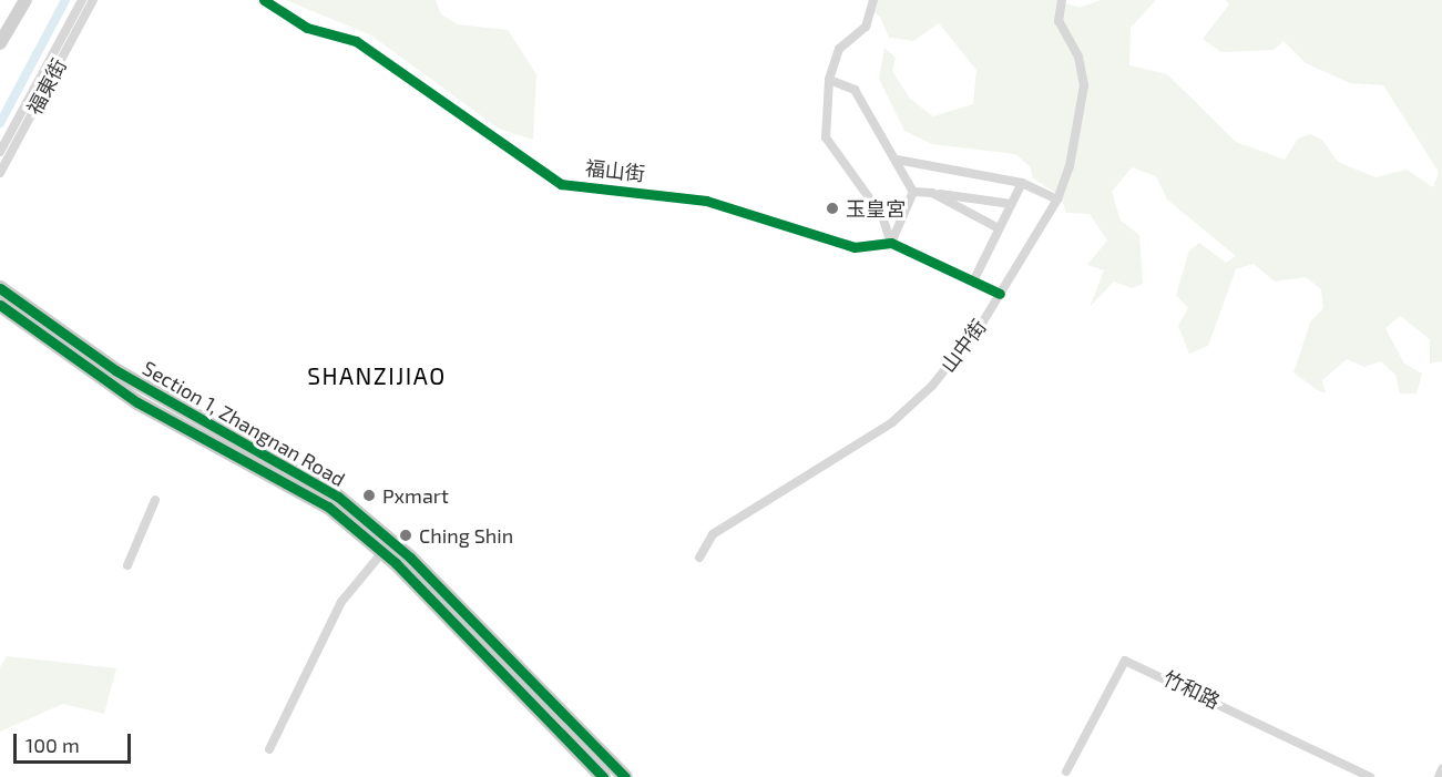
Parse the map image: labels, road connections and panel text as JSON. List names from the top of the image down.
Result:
{
  "streets": {
    "main road": ["Section 1, Zhangnan Road"],
    "street": [
      "福東街",
      "福山街",
      "山中街",
      "竹和路"
    ]
  },
  "districts": ["SHANZIJIAO"],
  "places": ["玉皇宮", "Pxmart", "Ching Shin"],
  "scale_bar": "100 m"
}
